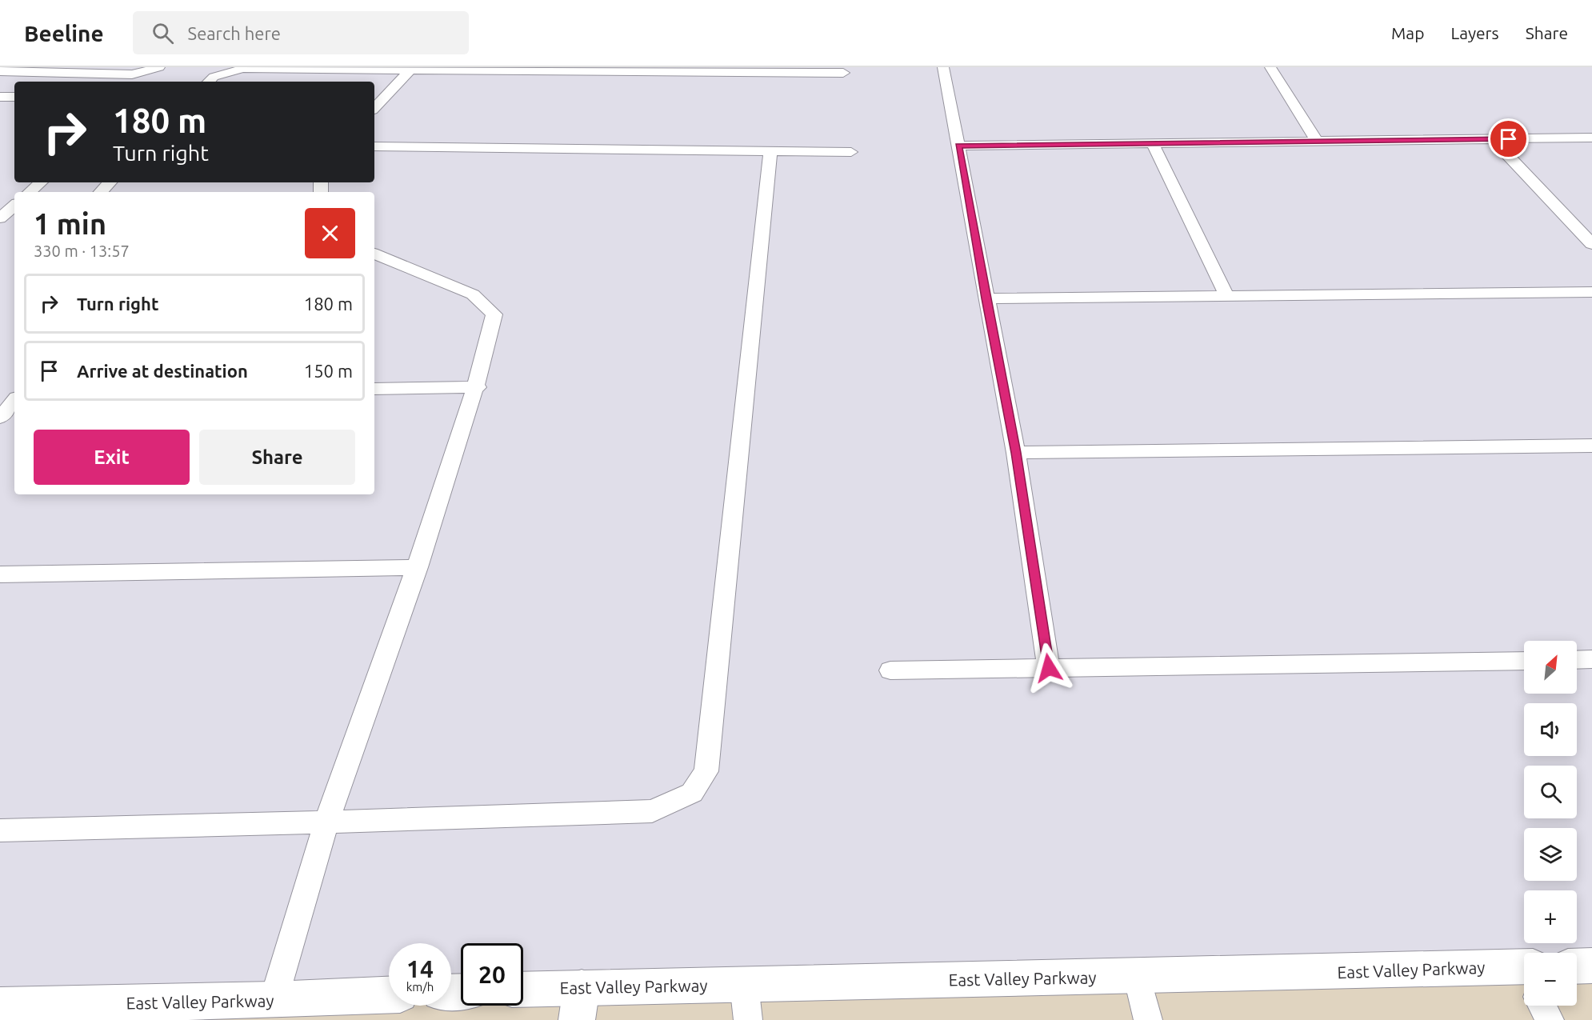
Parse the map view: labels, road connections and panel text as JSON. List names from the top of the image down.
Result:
{
  "streets": {
    "main road": ["East Valley Parkway"]
  },
  "north": "top right",
  "page": {
    "header": "Beeline",
    "search": "Search here",
    "nav": ["Map", "Layers", "Share"],
    "turn": ["180 m", "Turn right"],
    "heading": ["1 min", "330 m · 13:57"],
    "list": [
      {
        "name": "Turn right",
        "value": "180 m"
      },
      {
        "name": "Arrive at destination",
        "value": "150 m"
      }
    ],
    "buttons": ["Exit", "Share"],
    "map_buttons": ["+", "−"],
    "speed": "14 km/h",
    "limit": "20"
  }
}
